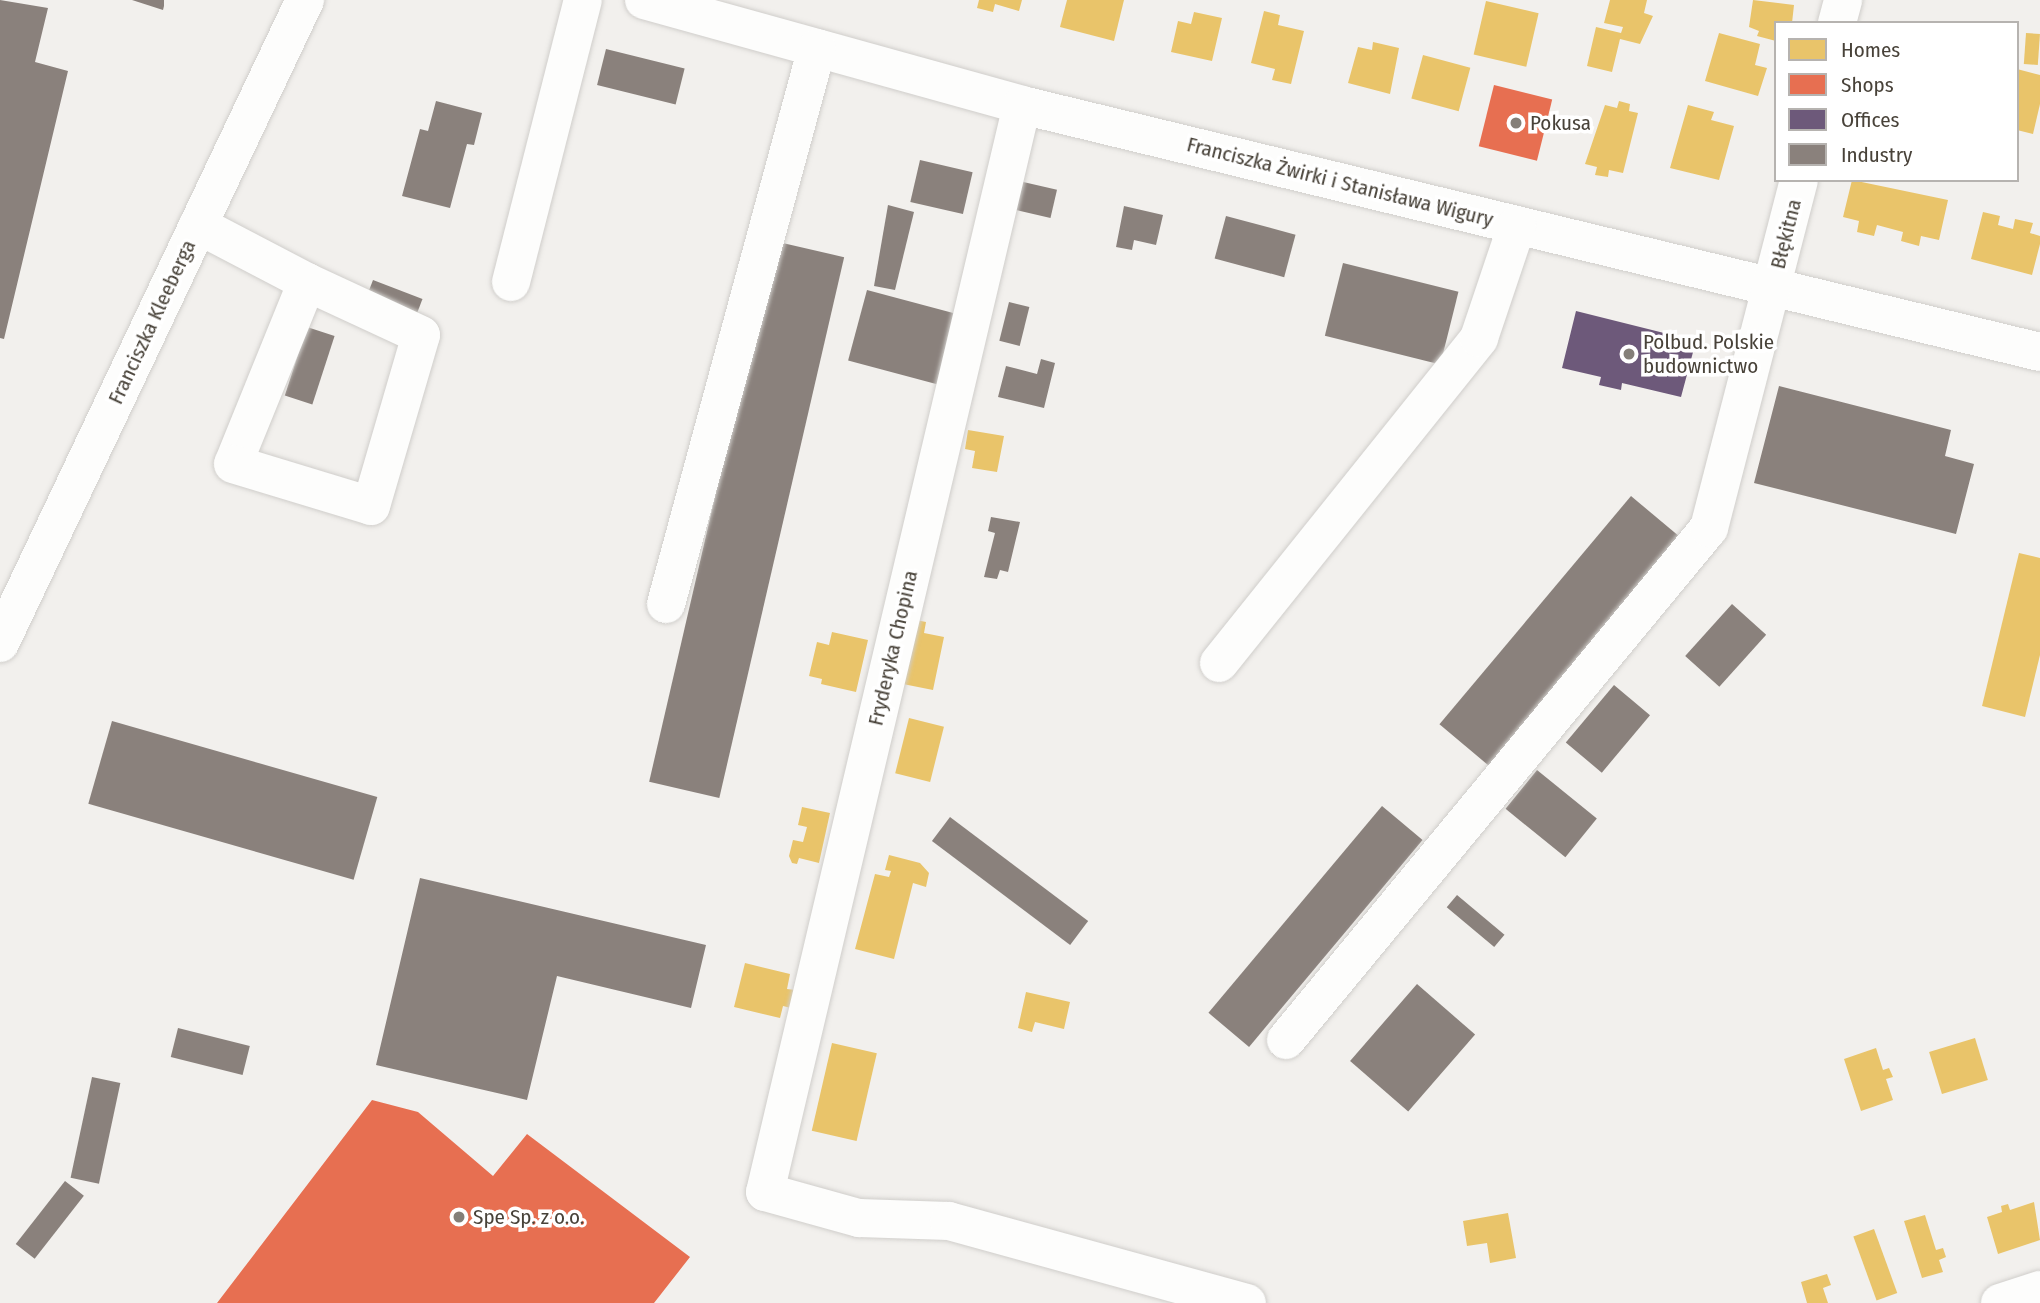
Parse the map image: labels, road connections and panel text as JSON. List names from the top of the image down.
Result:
{
  "streets": {
    "street": [
      "Franciszka Żwirki i Stanisława Wigury",
      "Błękitna",
      "Franciszka Kleeberga",
      "Fryderyka Chopina"
    ]
  },
  "crossings": [
    ["Franciszka Żwirki i Stanisława Wigury", "Błękitna"],
    ["Franciszka Żwirki i Stanisława Wigury", "Fryderyka Chopina"]
  ],
  "places": ["Pokusa", "Polbud. Polskie budownictwo", "Spe Sp. z o.o."],
  "legend": [
    "Homes",
    "Shops",
    "Offices",
    "Industry"
  ]
}
